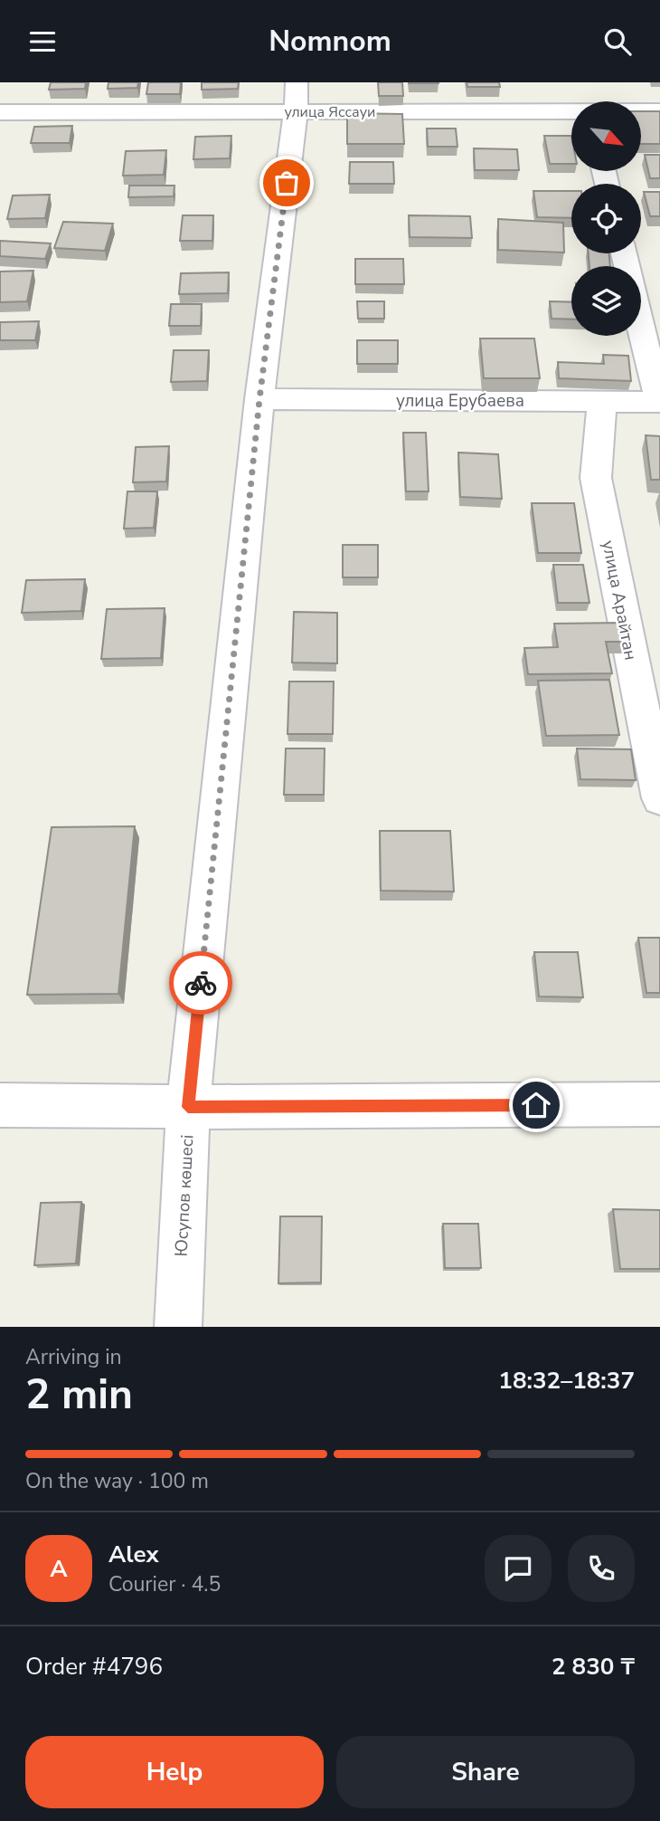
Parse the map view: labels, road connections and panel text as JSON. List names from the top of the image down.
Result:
{
  "streets": {
    "street": [
      "улица Яссауи",
      "улица Ерубаева",
      "улица Арайтан",
      "Юсупов көшесі"
    ]
  },
  "crossings": [
    ["улица Яссауи", "Юсупов көшесі"],
    ["улица Ерубаева", "улица Арайтан"],
    ["улица Ерубаева", "Юсупов көшесі"]
  ],
  "north": "bottom right",
  "page": {
    "header": "Nomnom",
    "heading": ["2 min", "Arriving in", "18:32–18:37"],
    "panel": [
      "Alex",
      "Courier · 4.5",
      "Order #4796",
      "2 830 ₸"
    ],
    "bar": "On the way · 100 m",
    "round": "A",
    "buttons": ["Help", "Share"]
  }
}
